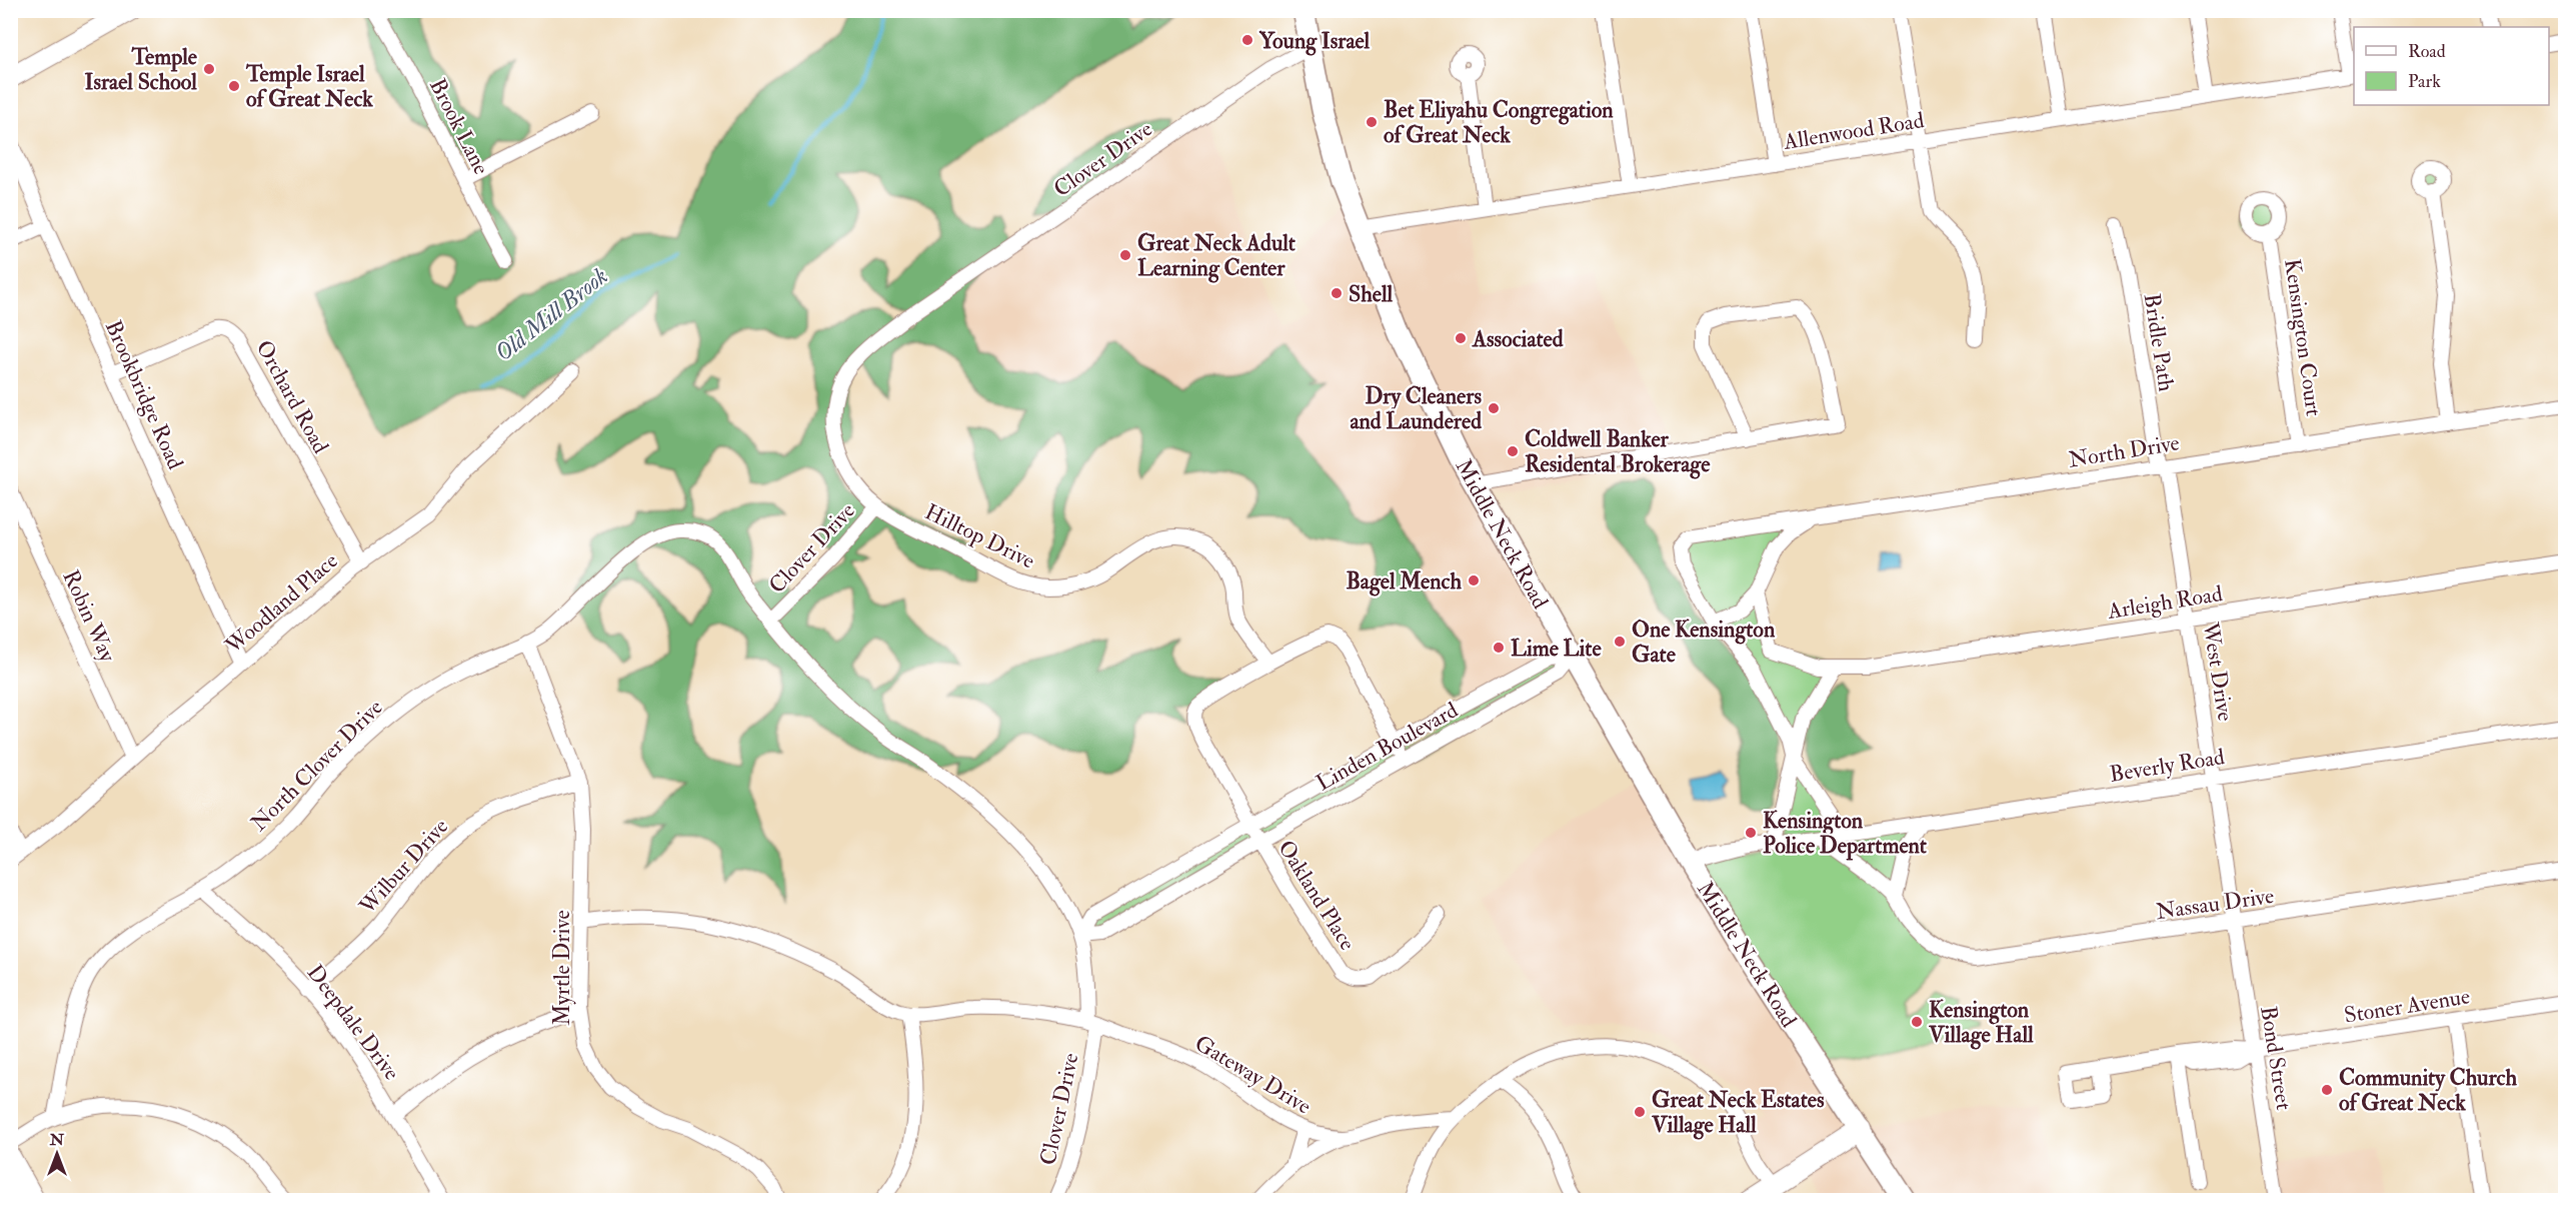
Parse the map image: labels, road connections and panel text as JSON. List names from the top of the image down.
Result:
{
  "streets": {
    "main road": ["Middle Neck Road"],
    "street": [
      "Brook Lane",
      "Allenwood Road",
      "Clover Drive",
      "Kensington Court",
      "Bridle Path",
      "Brookbridge Road",
      "Orchard Road",
      "North Drive",
      "Hilltop Drive",
      "Arleigh Road",
      "Woodland Place",
      "Robin Way",
      "West Drive",
      "Linden Boulevard",
      "North Clover Drive",
      "Beverly Road",
      "Wilbur Drive",
      "Oakland Place",
      "Nassau Drive",
      "Myrtle Drive",
      "Stoner Avenue",
      "Deepdale Drive",
      "Bond Street",
      "Gateway Drive"
    ]
  },
  "crossings": [
    ["Allenwood Road", "Middle Neck Road"],
    ["Clover Drive", "Middle Neck Road"],
    ["Clover Drive", "Hilltop Drive"],
    ["Clover Drive", "Linden Boulevard"],
    ["Clover Drive", "North Clover Drive"],
    ["Clover Drive", "Gateway Drive"],
    ["Kensington Court", "North Drive"],
    ["Bridle Path", "North Drive"],
    ["Bridle Path", "West Drive"],
    ["Brookbridge Road", "Orchard Road"],
    ["Brookbridge Road", "Woodland Place"],
    ["Orchard Road", "Woodland Place"],
    ["North Drive", "West Drive"],
    ["Middle Neck Road", "Linden Boulevard"],
    ["Middle Neck Road", "Beverly Road"],
    ["Hilltop Drive", "Oakland Place"],
    ["Arleigh Road", "West Drive"],
    ["Woodland Place", "Robin Way"],
    ["West Drive", "Beverly Road"],
    ["West Drive", "Nassau Drive"],
    ["West Drive", "Bond Street"],
    ["Linden Boulevard", "Oakland Place"],
    ["North Clover Drive", "Myrtle Drive"],
    ["North Clover Drive", "Deepdale Drive"],
    ["Beverly Road", "Nassau Drive"],
    ["Wilbur Drive", "Myrtle Drive"],
    ["Wilbur Drive", "Deepdale Drive"],
    ["Nassau Drive", "Bond Street"],
    ["Stoner Avenue", "Bond Street"]
  ],
  "water": ["Old Mill Brook"],
  "places": [
    "Young Israel",
    "Temple Israel School",
    "Temple Israel of Great Neck",
    "Bet Eliyahu Congregation of Great Neck",
    "Great Neck Adult Learning Center",
    "Shell",
    "Associated",
    "Dry Cleaners and Laundered",
    "Coldwell Banker Residental Brokerage",
    "Bagel Mench",
    "One Kensington Gate",
    "Lime Lite",
    "Kensington Police Department",
    "Kensington Village Hall",
    "Community Church of Great Neck",
    "Great Neck Estates Village Hall"
  ],
  "legend": ["Road", "Park"],
  "north": "top"
}
